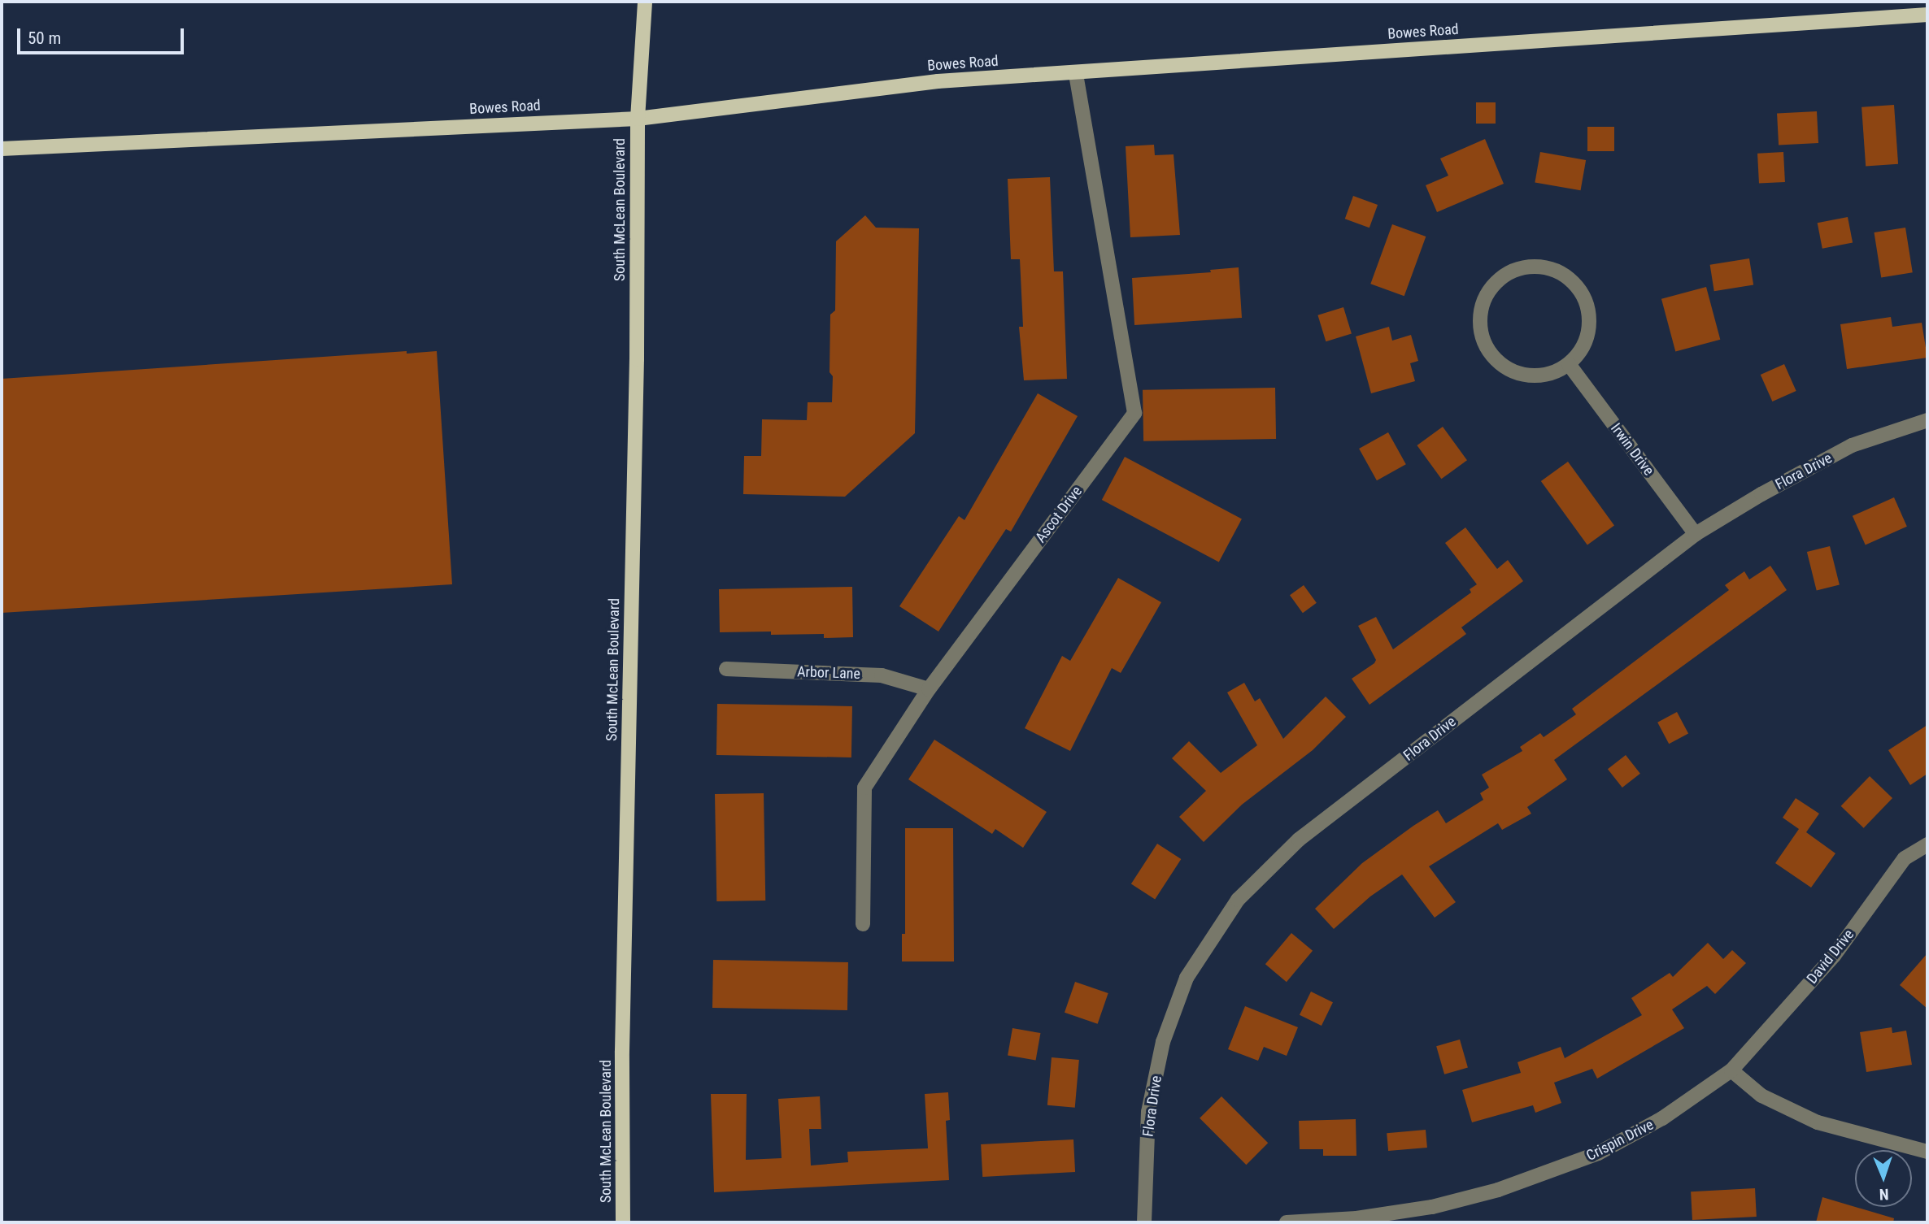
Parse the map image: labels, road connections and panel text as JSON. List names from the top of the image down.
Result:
{
  "streets": {
    "main road": ["Bowes Road", "South McLean Boulevard"],
    "street": [
      "Irwin Drive",
      "Flora Drive",
      "Ascot Drive",
      "Arbor Lane",
      "David Drive",
      "Crispin Drive"
    ]
  },
  "crossings": [
    ["Bowes Road", "South McLean Boulevard"],
    ["Bowes Road", "Ascot Drive"],
    ["Irwin Drive", "Flora Drive"],
    ["Ascot Drive", "Arbor Lane"],
    ["David Drive", "Crispin Drive"]
  ],
  "scale_bar": "50 m",
  "north": "bottom"
}
